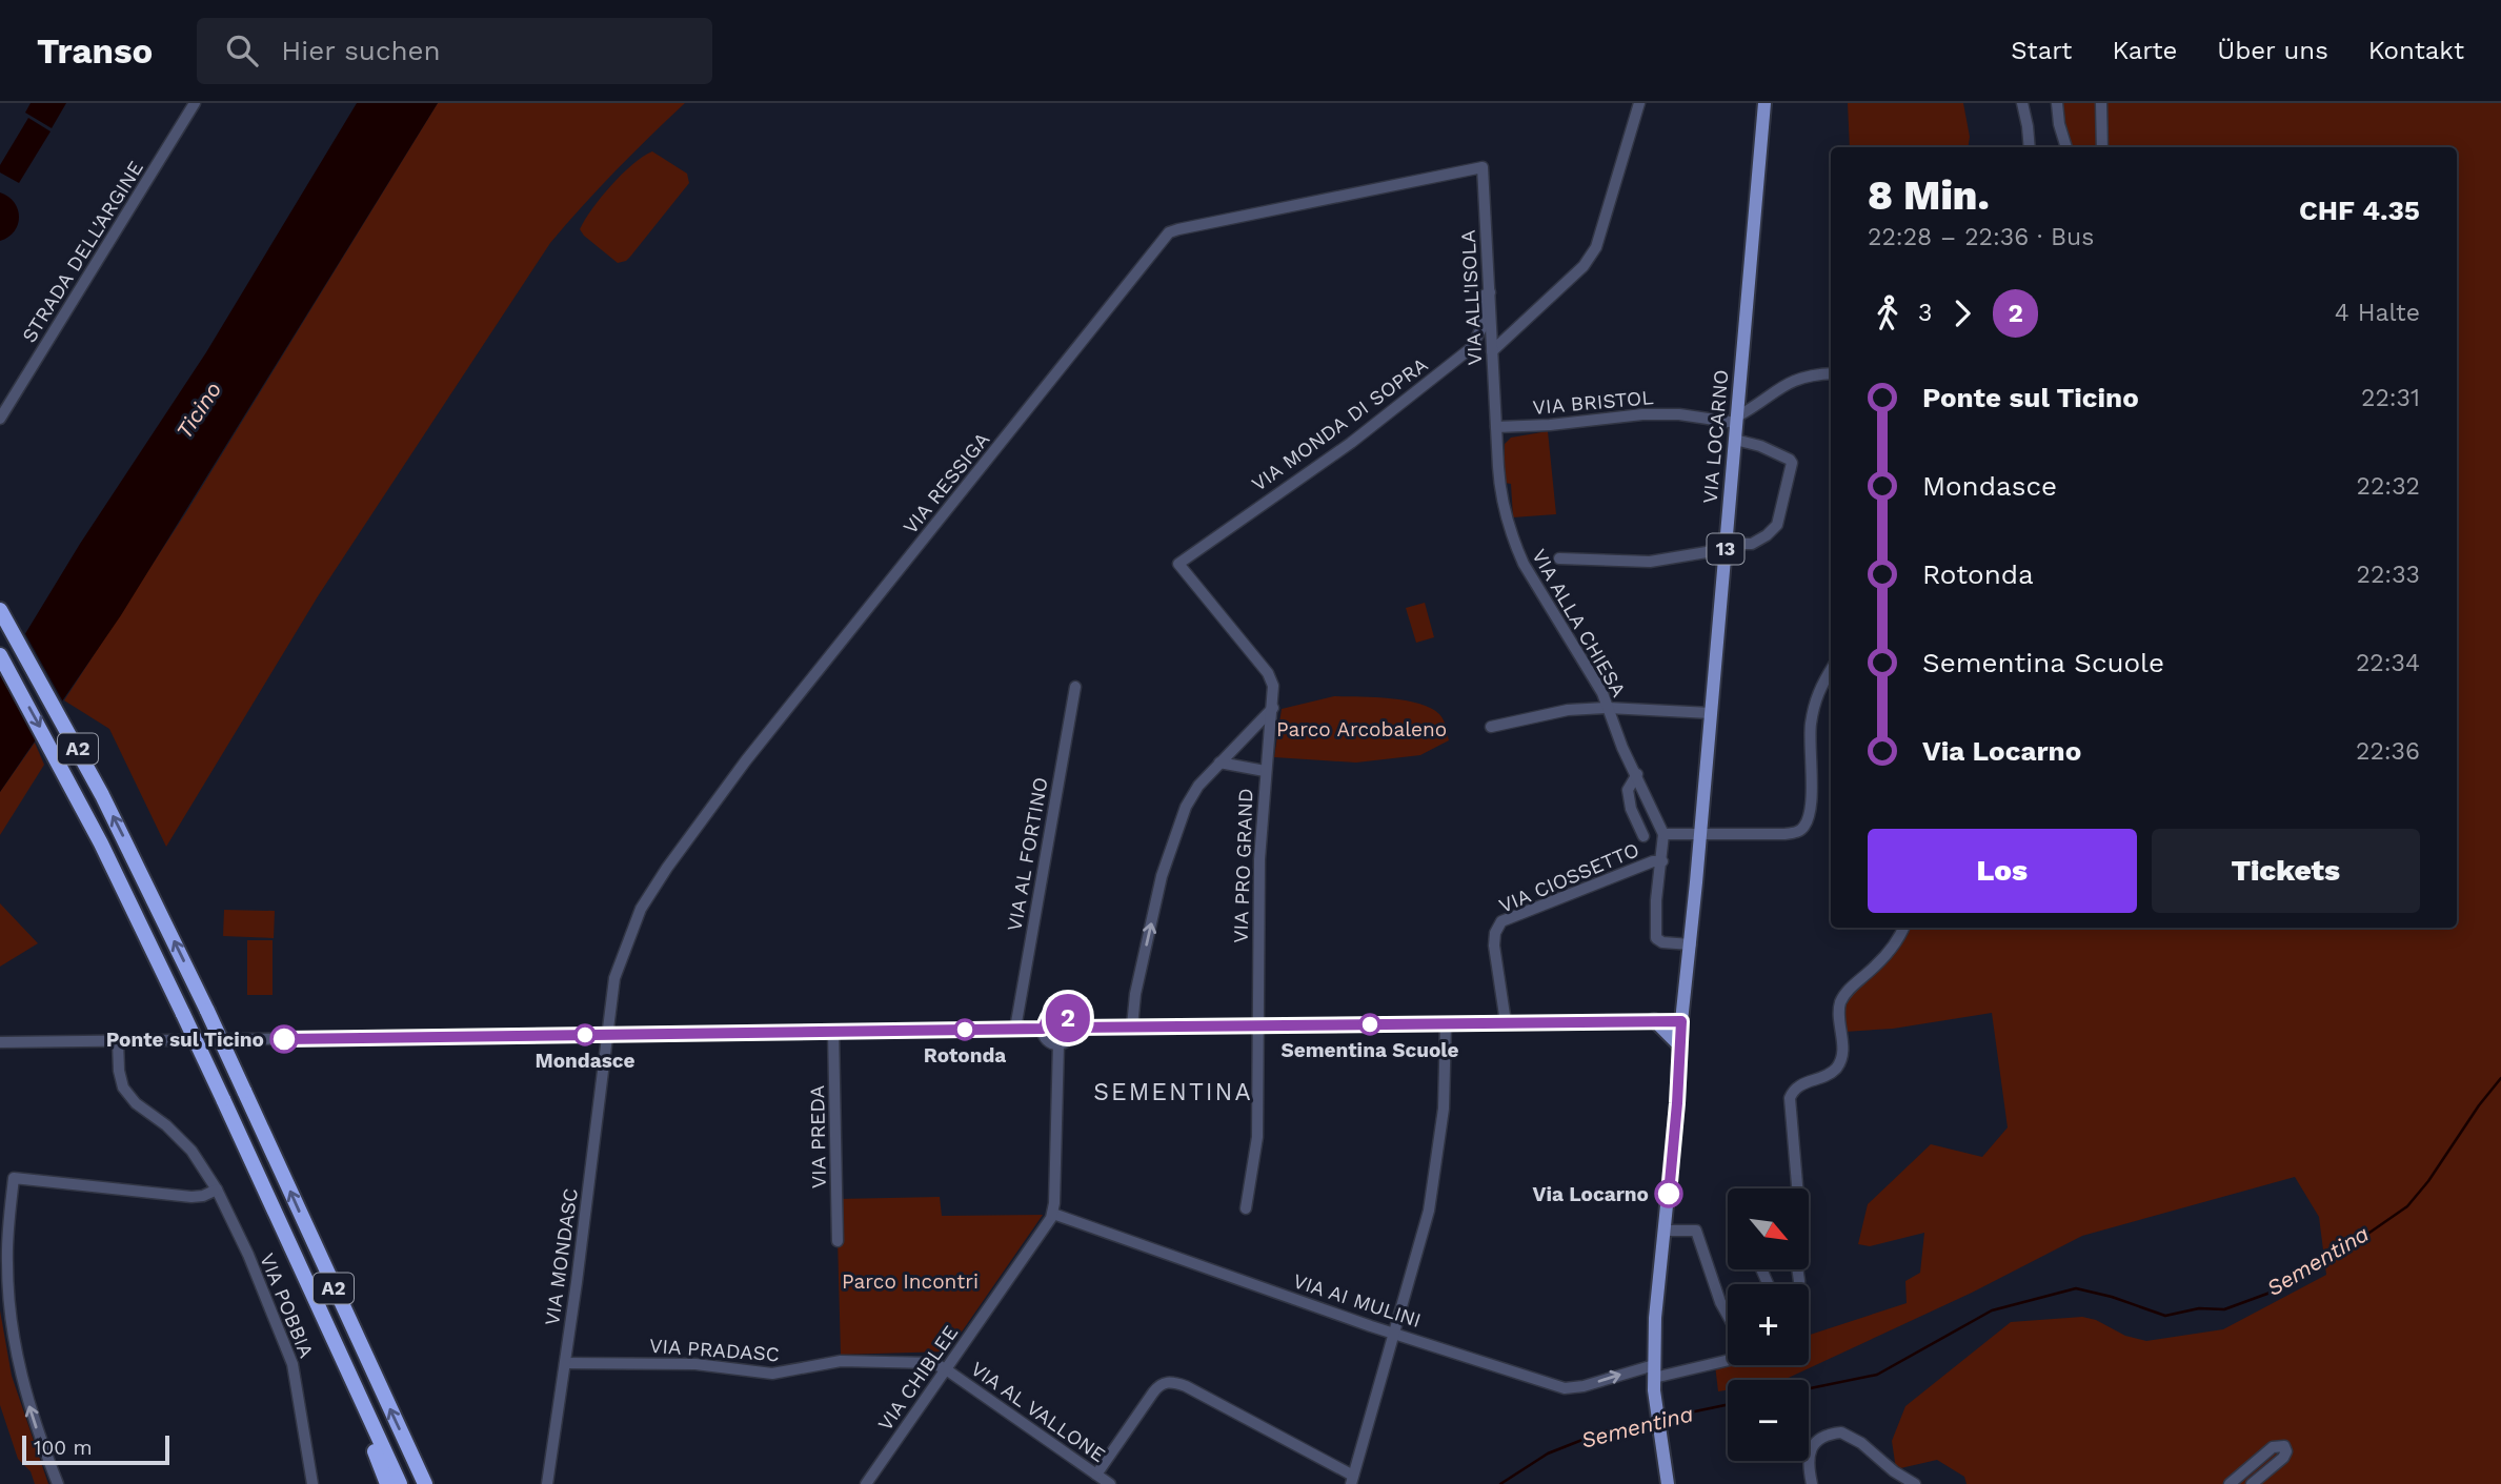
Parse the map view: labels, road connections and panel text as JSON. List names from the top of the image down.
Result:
{
  "streets": {
    "highway": ["A2"],
    "main road": ["VIA LOCARNO", "13"],
    "street": [
      "STRADA DELL'ARGINE",
      "VIA ALL'ISOLA",
      "VIA BRISTOL",
      "VIA MONDA DI SOPRA",
      "VIA RESSIGA",
      "VIA ALLA CHIESA",
      "VIA AL FORTINO",
      "VIA PRO GRAND",
      "VIA CIOSSETTO",
      "VIA PREDA",
      "VIA MONDASC",
      "VIA AI MULINI",
      "VIA POBBIA",
      "VIA PRADASC",
      "VIA CHIBLEE",
      "VIA AL VALLONE"
    ]
  },
  "crossings": [
    ["VIA ALL'ISOLA", "VIA BRISTOL"],
    ["VIA ALL'ISOLA", "VIA MONDA DI SOPRA"],
    ["VIA ALL'ISOLA", "VIA RESSIGA"],
    ["VIA ALL'ISOLA", "VIA ALLA CHIESA"],
    ["VIA BRISTOL", "VIA LOCARNO"],
    ["VIA BRISTOL", "VIA ALLA CHIESA"],
    ["VIA MONDA DI SOPRA", "VIA PRO GRAND"],
    ["VIA LOCARNO", "13"],
    ["VIA LOCARNO", "VIA AI MULINI"],
    ["VIA RESSIGA", "VIA MONDASC"],
    ["13", "VIA AI MULINI"],
    ["VIA MONDASC", "VIA PRADASC"],
    ["VIA AI MULINI", "VIA CHIBLEE"],
    ["VIA PRADASC", "VIA CHIBLEE"],
    ["VIA PRADASC", "VIA AL VALLONE"],
    ["VIA CHIBLEE", "VIA AL VALLONE"]
  ],
  "one_way": ["VIA AI MULINI"],
  "districts": ["SEMENTINA"],
  "water": ["Ticino", "Sementina"],
  "parks": ["Parco Arcobaleno", "Parco Incontri"],
  "places": [
    "Sementina Scuole",
    "Rotonda",
    "Mondasce",
    "Ponte sul Ticino",
    "Via Locarno"
  ],
  "lines": ["bus line 2"],
  "scale_bar": "100 m",
  "north": "bottom right",
  "page": {
    "header": "Transo",
    "search": "Hier suchen",
    "nav": [
      "Start",
      "Karte",
      "Über uns",
      "Kontakt"
    ],
    "on_map": "2",
    "heading": ["8 Min.", "22:28 – 22:36 · Bus", "CHF 4.35"],
    "legs": ["3", "2", "4 Halte"],
    "list": [
      {
        "name": "Ponte sul Ticino",
        "value": "22:31"
      },
      {
        "name": "Mondasce",
        "value": "22:32"
      },
      {
        "name": "Rotonda",
        "value": "22:33"
      },
      {
        "name": "Sementina Scuole",
        "value": "22:34"
      },
      {
        "name": "Via Locarno",
        "value": "22:36"
      }
    ],
    "buttons": ["Los", "Tickets"],
    "map_buttons": ["+", "−"],
    "scale": "100 m"
  }
}
